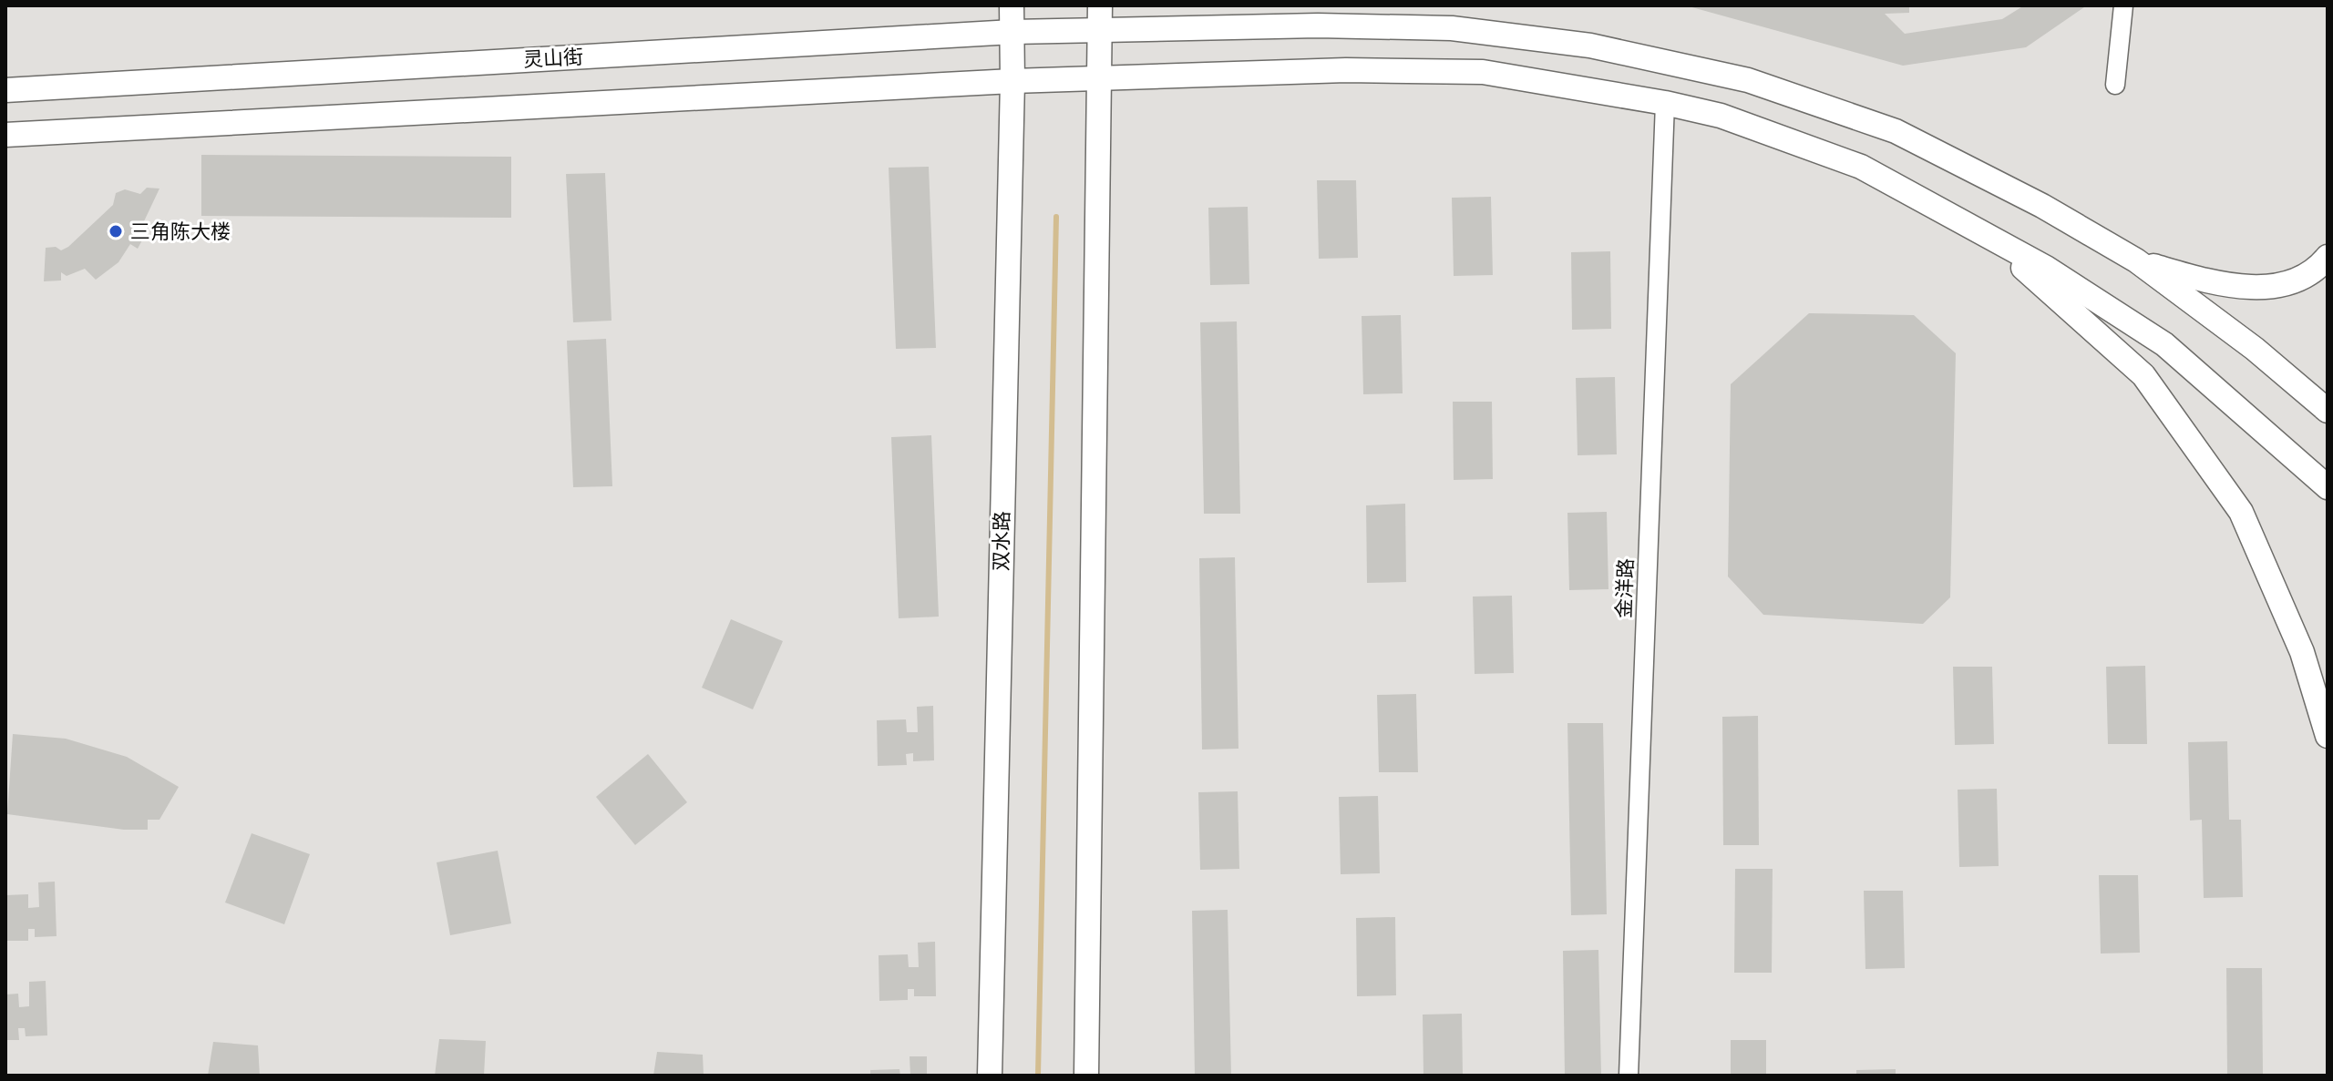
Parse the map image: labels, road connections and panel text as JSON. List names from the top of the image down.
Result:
{
  "streets": {
    "main road": ["灵山街", "双水路"],
    "street": ["金洋路"]
  },
  "crossings": [
    ["灵山街", "双水路"]
  ],
  "places": ["三角陈大楼"]
}
